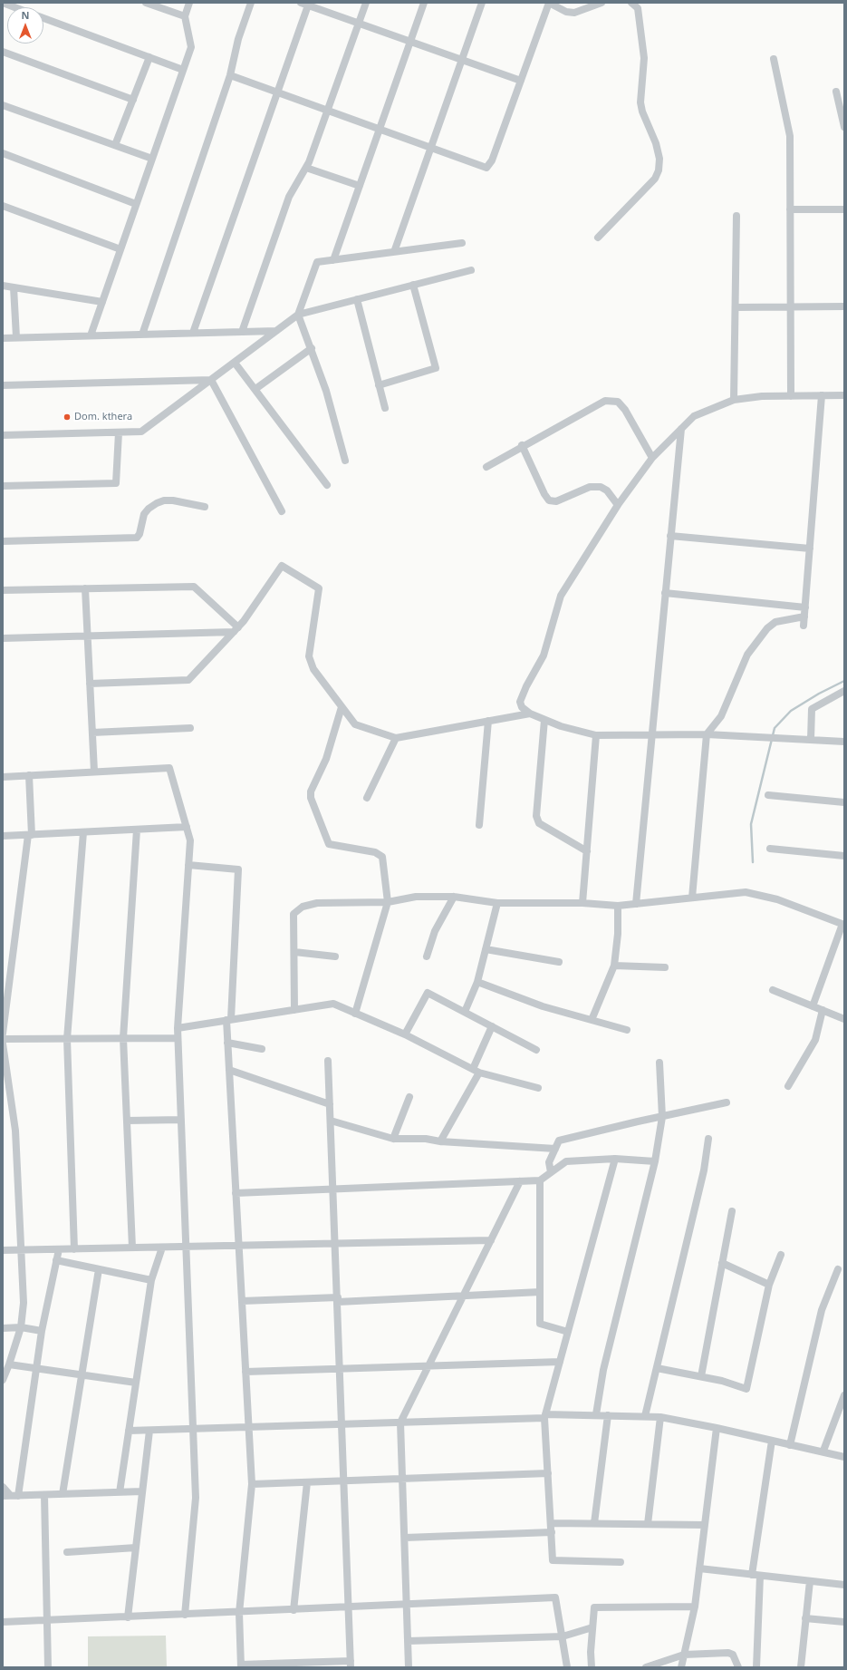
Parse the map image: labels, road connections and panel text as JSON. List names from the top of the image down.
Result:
{
  "places": ["Dom. kthera"],
  "north": "top"
}
